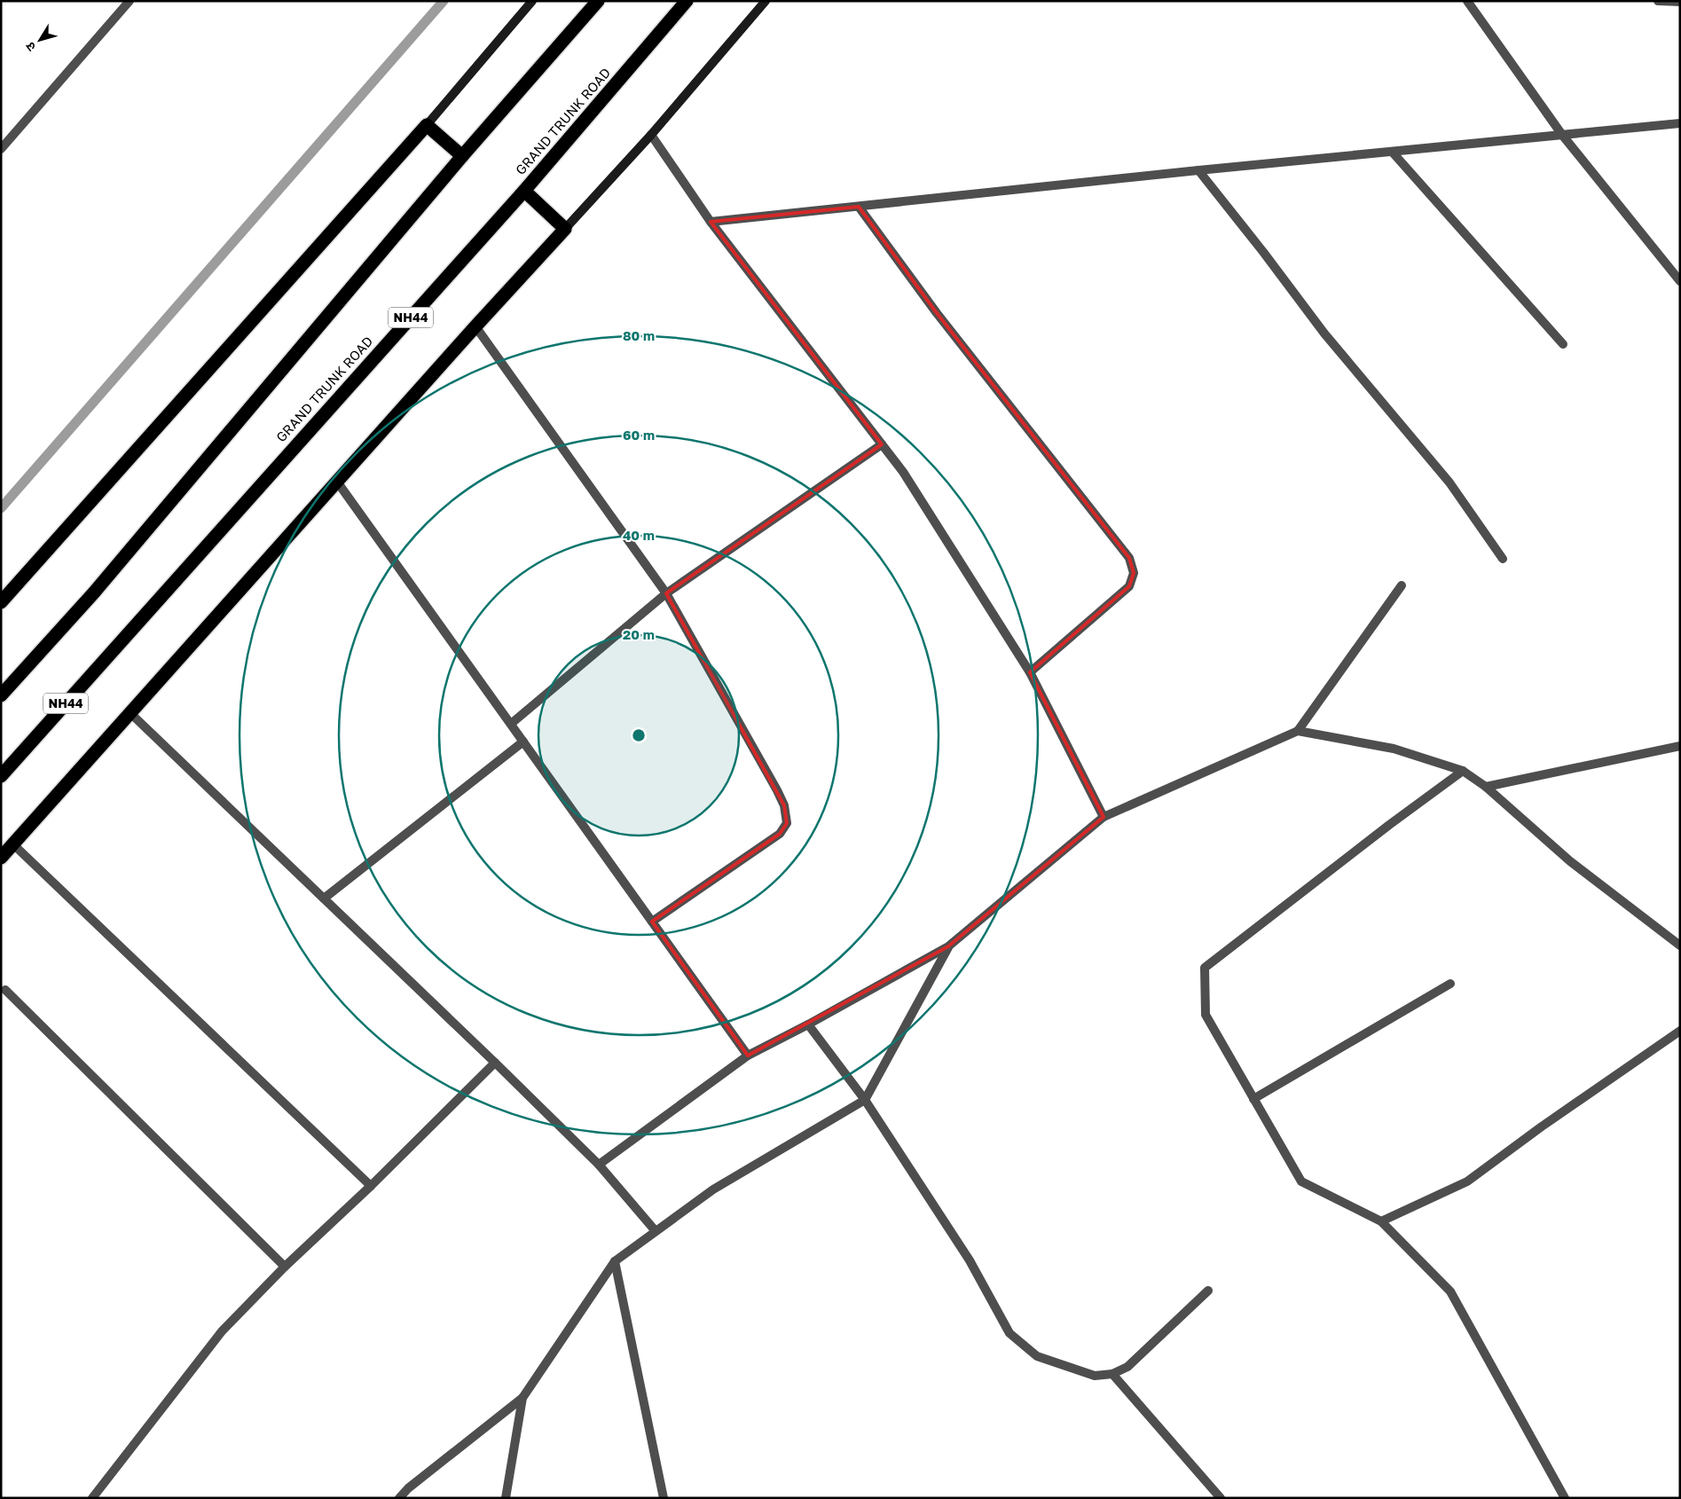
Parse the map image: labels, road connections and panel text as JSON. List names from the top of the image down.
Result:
{
  "streets": {
    "highway": ["GRAND TRUNK ROAD", "NH44"]
  },
  "north": "bottom left",
  "rings": [
    "80 m",
    "60 m",
    "40 m",
    "20 m"
  ]
}
